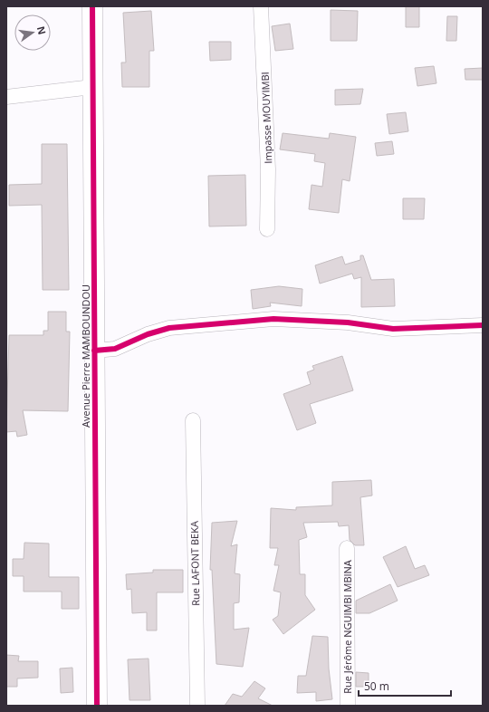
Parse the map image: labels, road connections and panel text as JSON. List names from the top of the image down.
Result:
{
  "streets": {
    "street": [
      "Impasse MOUYIMBI",
      "Avenue Pierre MAMBOUNDOU",
      "Rue LAFONT BEKA",
      "Rue Jérôme NGUIMBI MBINA"
    ]
  },
  "scale_bar": "50 m",
  "north": "right"
}
